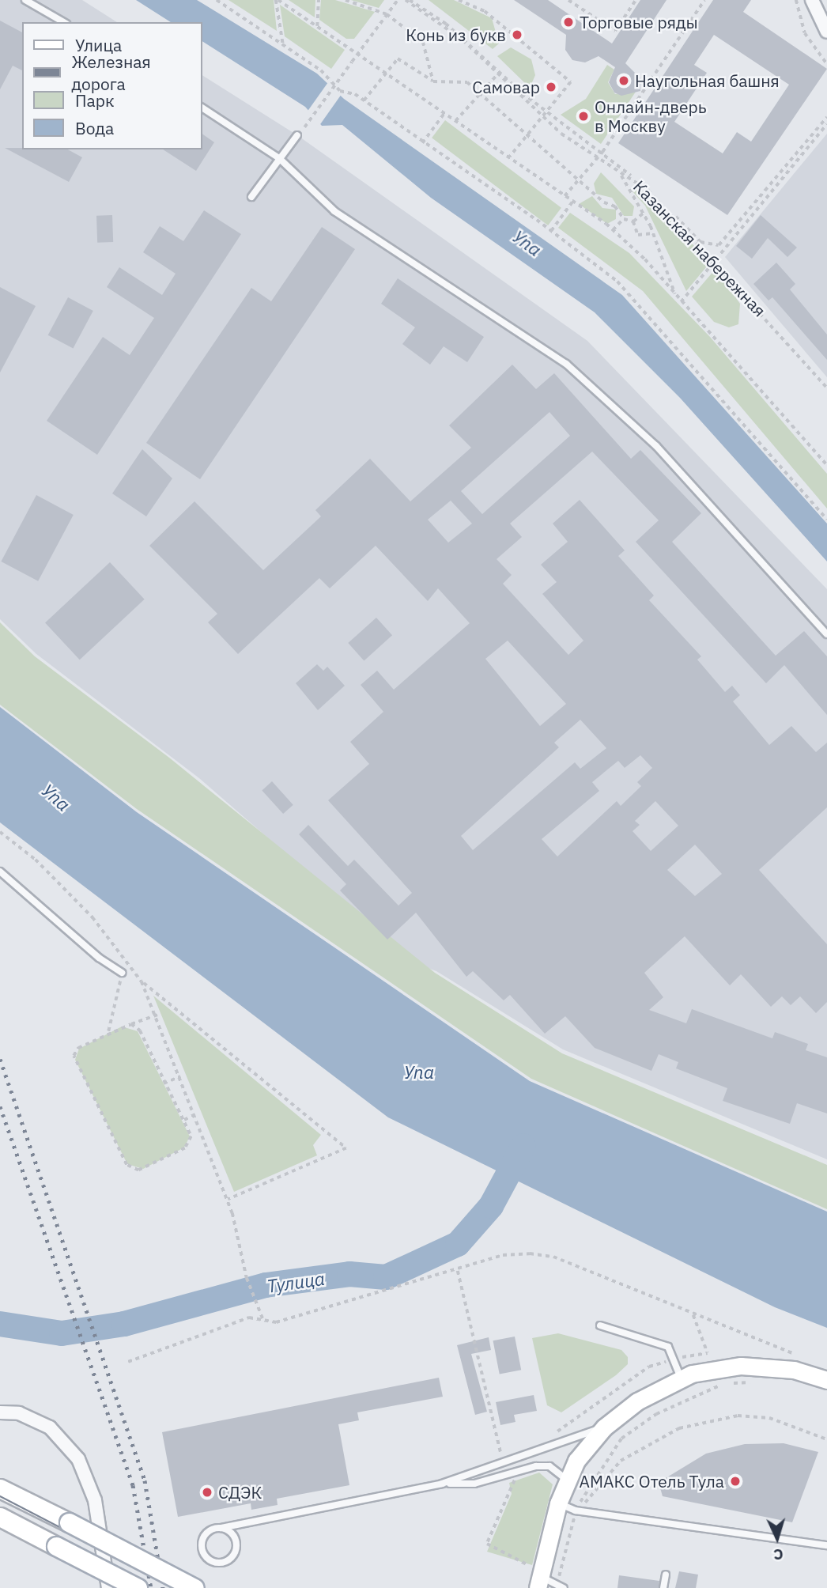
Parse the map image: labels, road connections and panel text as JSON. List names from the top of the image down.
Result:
{
  "streets": {
    "path": ["Казанская набережная"]
  },
  "water": ["Упа", "Тулица"],
  "places": [
    "Торговые ряды",
    "Конь из букв",
    "Наугольная башня",
    "Самовар",
    "Онлайн-дверь в Москву",
    "АМАКС Отель Тула",
    "СДЭК"
  ],
  "legend": [
    "Улица",
    "Железная дорога",
    "Парк",
    "Вода"
  ],
  "north": "bottom"
}
